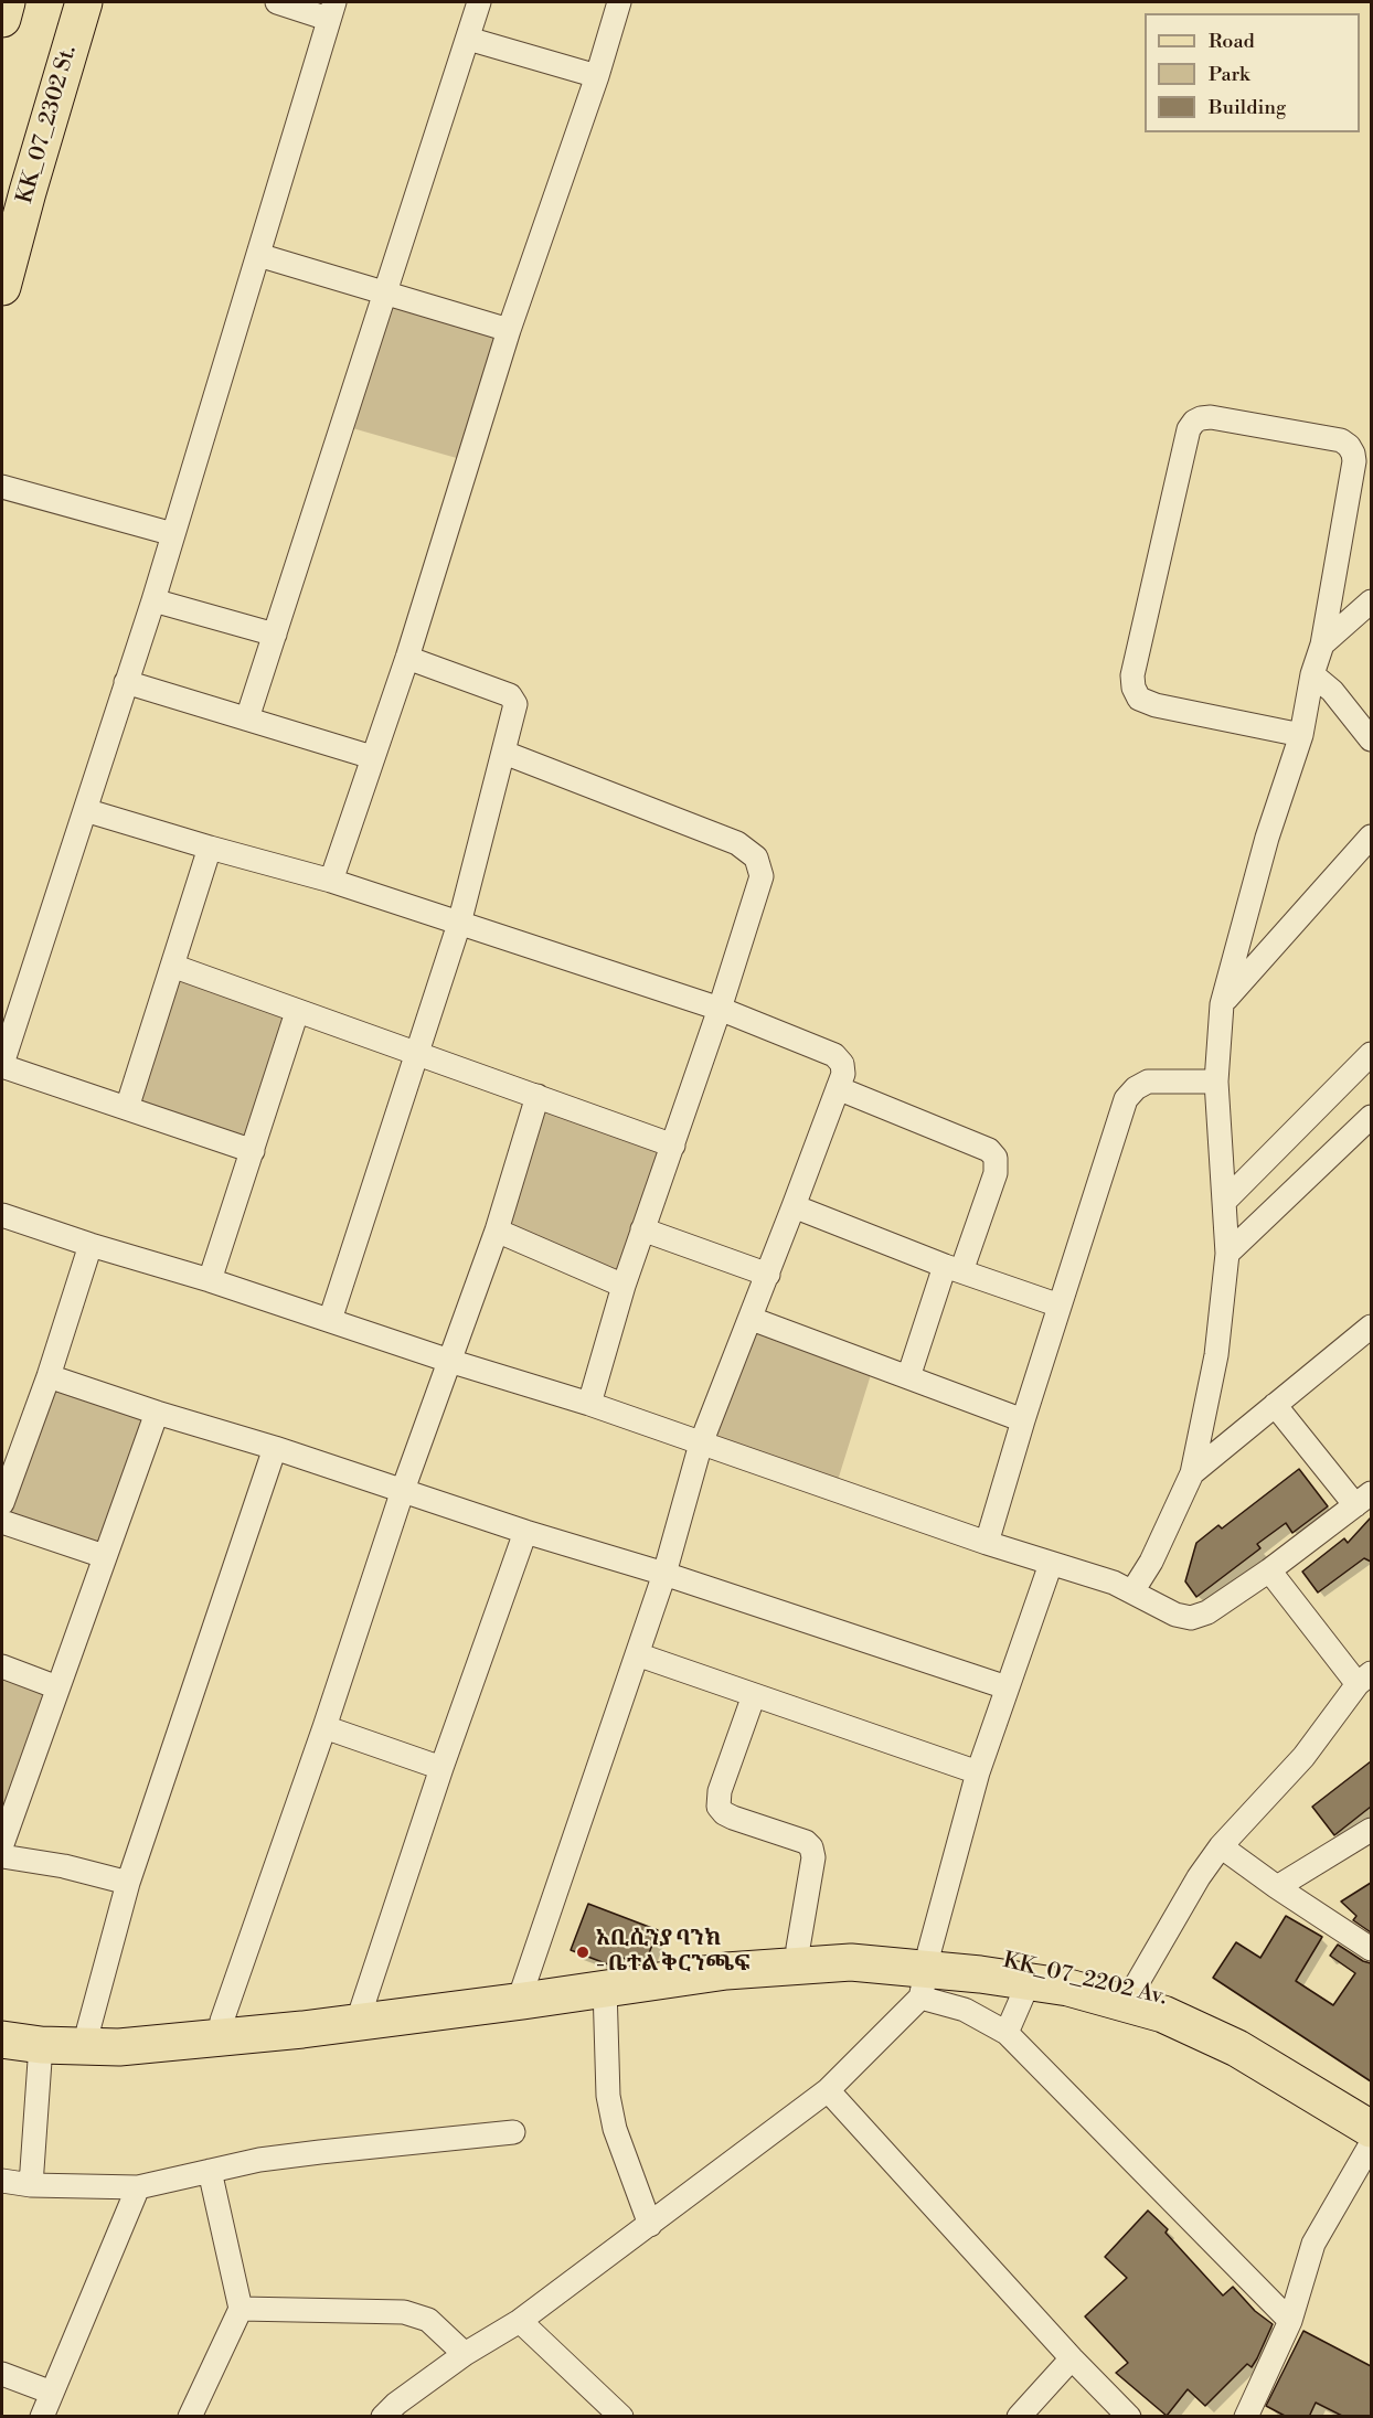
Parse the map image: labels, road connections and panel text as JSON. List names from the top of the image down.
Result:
{
  "streets": {
    "main road": ["KK_07_2302 St.", "KK_07_2202 Av."]
  },
  "places": ["አቢሲንያ ባንክ - ቤተል ቅርንጫፍ"],
  "legend": ["Road", "Park", "Building"]
}
